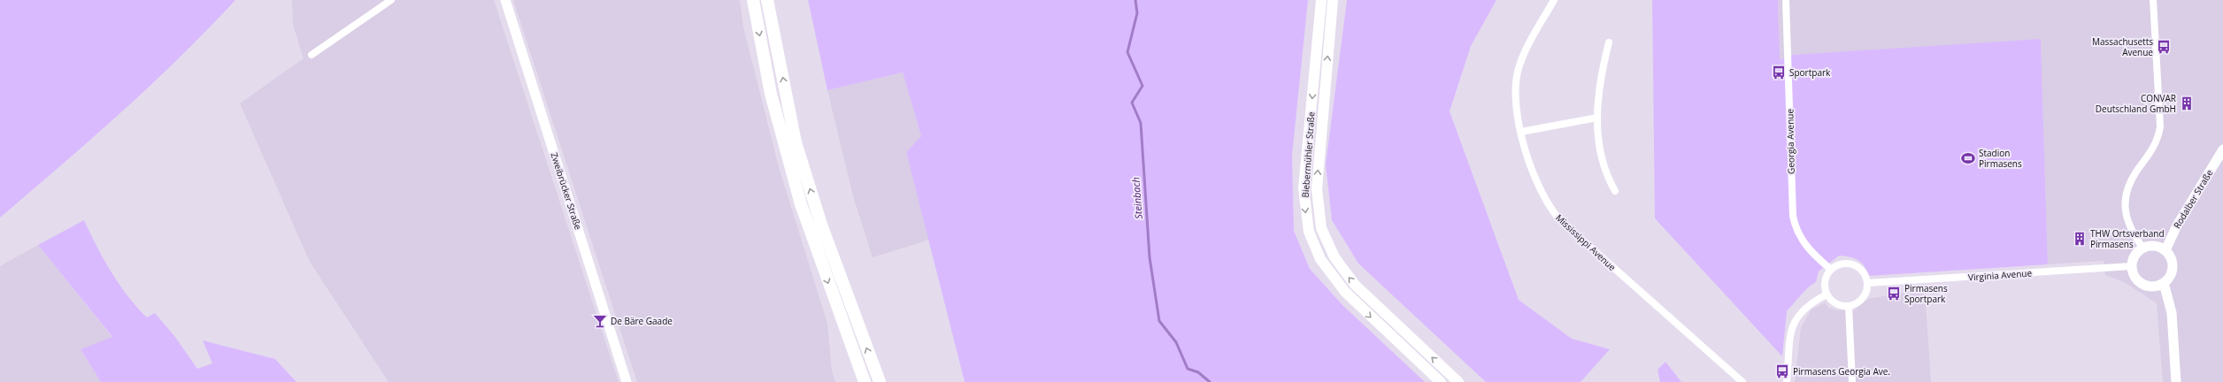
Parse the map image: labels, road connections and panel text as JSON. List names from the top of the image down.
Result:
{
  "streets": {
    "main road": ["Biebermühler Straße"],
    "street": [
      "Georgia Avenue",
      "Zweibrücker Straße",
      "Rodalber Straße",
      "Mississippi Avenue",
      "Virginia Avenue"
    ]
  },
  "crossings": [
    ["Georgia Avenue", "Virginia Avenue"],
    ["Rodalber Straße", "Virginia Avenue"]
  ],
  "water": ["Steinbach"],
  "places": {
    "bus stop": [
      "Massachusetts Avenue",
      "Sportpark",
      "Pirmasens Sportpark",
      "Pirmasens Georgia Ave."
    ],
    "building": ["CONVAR Deutschland GmbH", "THW Ortsverband Pirmasens"],
    "sports": ["Stadion Pirmasens"],
    "bar": ["De Bäre Gaade"]
  }
}
